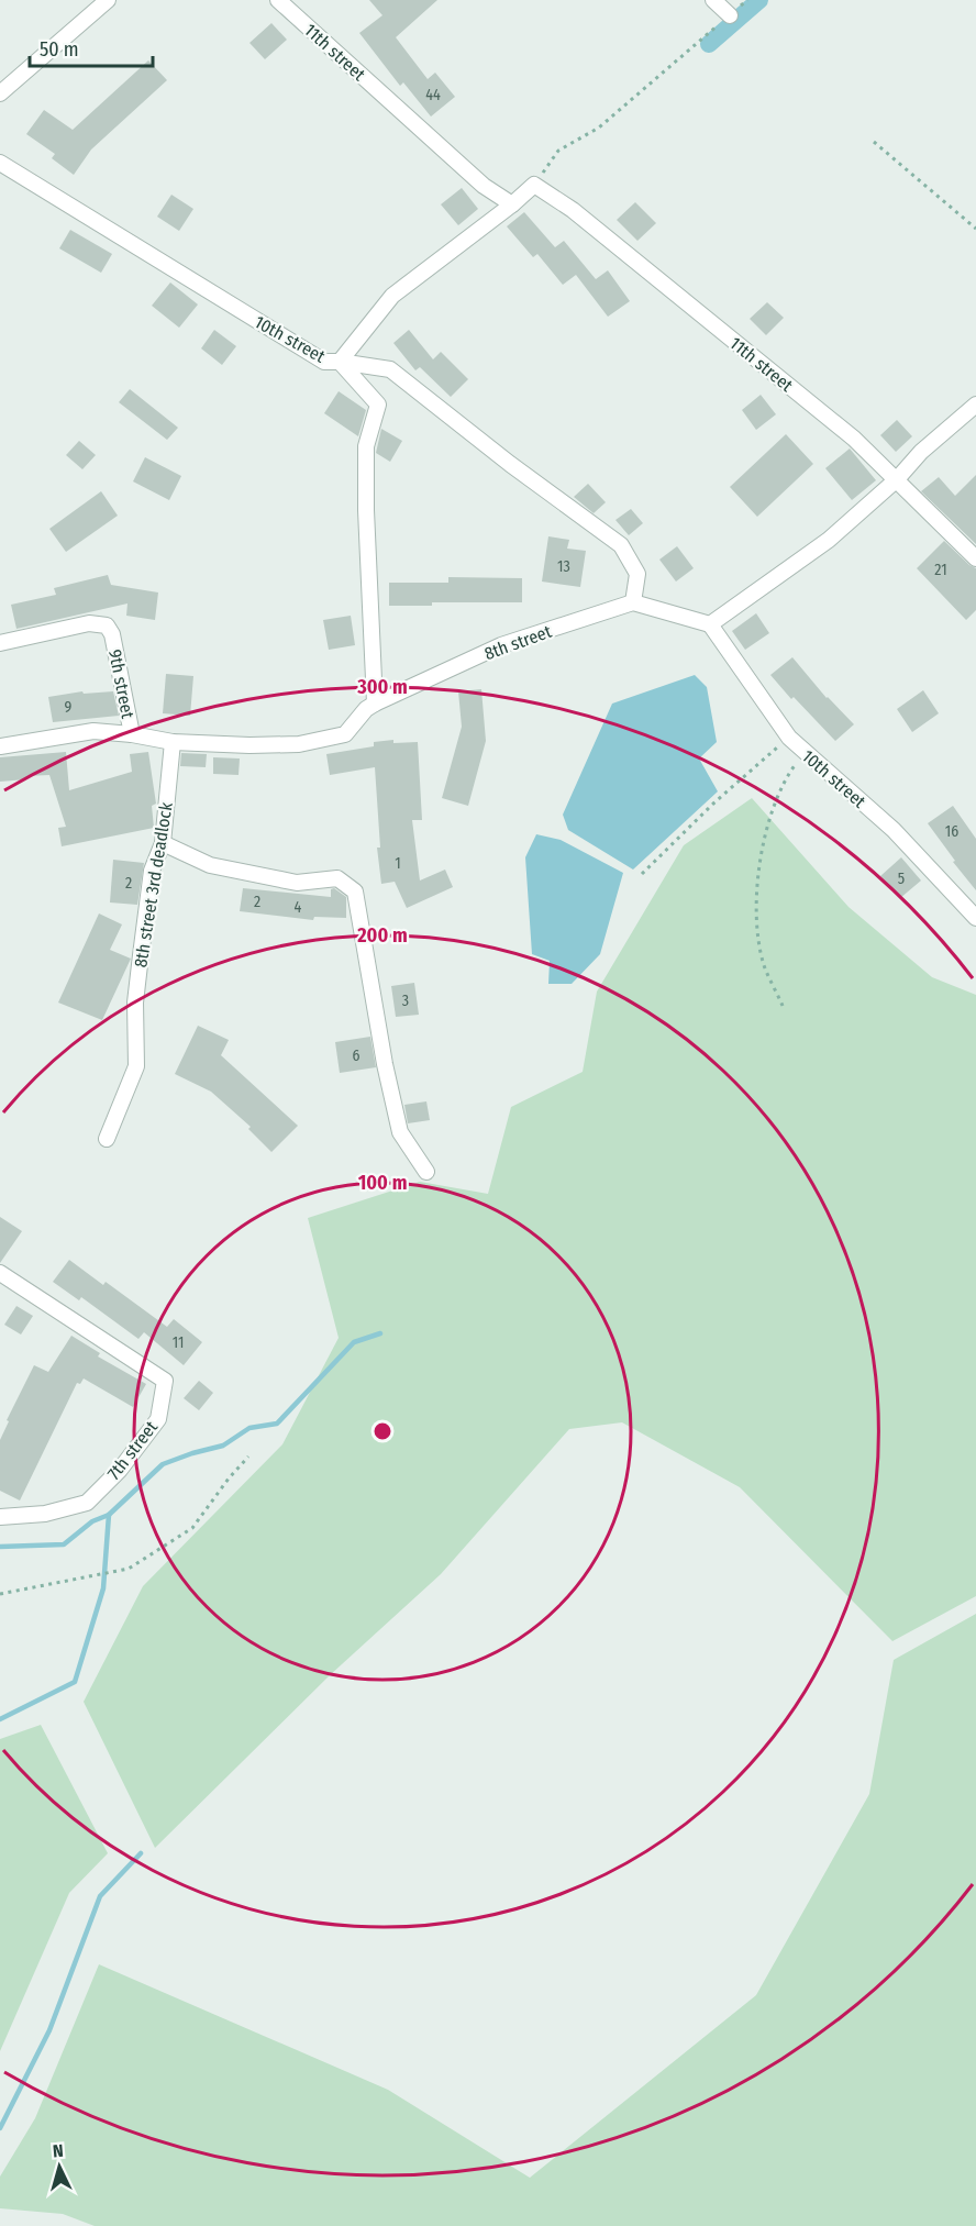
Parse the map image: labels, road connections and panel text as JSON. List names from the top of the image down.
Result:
{
  "streets": {
    "street": [
      "11th street",
      "10th street",
      "8th street",
      "9th street",
      "8th street 3rd deadlock",
      "7th street"
    ]
  },
  "crossings": [
    ["10th street", "8th street"],
    ["8th street", "9th street"],
    ["8th street", "8th street 3rd deadlock"]
  ],
  "house_numbers": [
    "44",
    "13",
    "21",
    "9",
    "16",
    "1",
    "5",
    "2",
    "2",
    "4",
    "3",
    "6",
    "11"
  ],
  "scale_bar": "50 m",
  "north": "top",
  "rings": ["300 m", "200 m", "100 m"]
}
